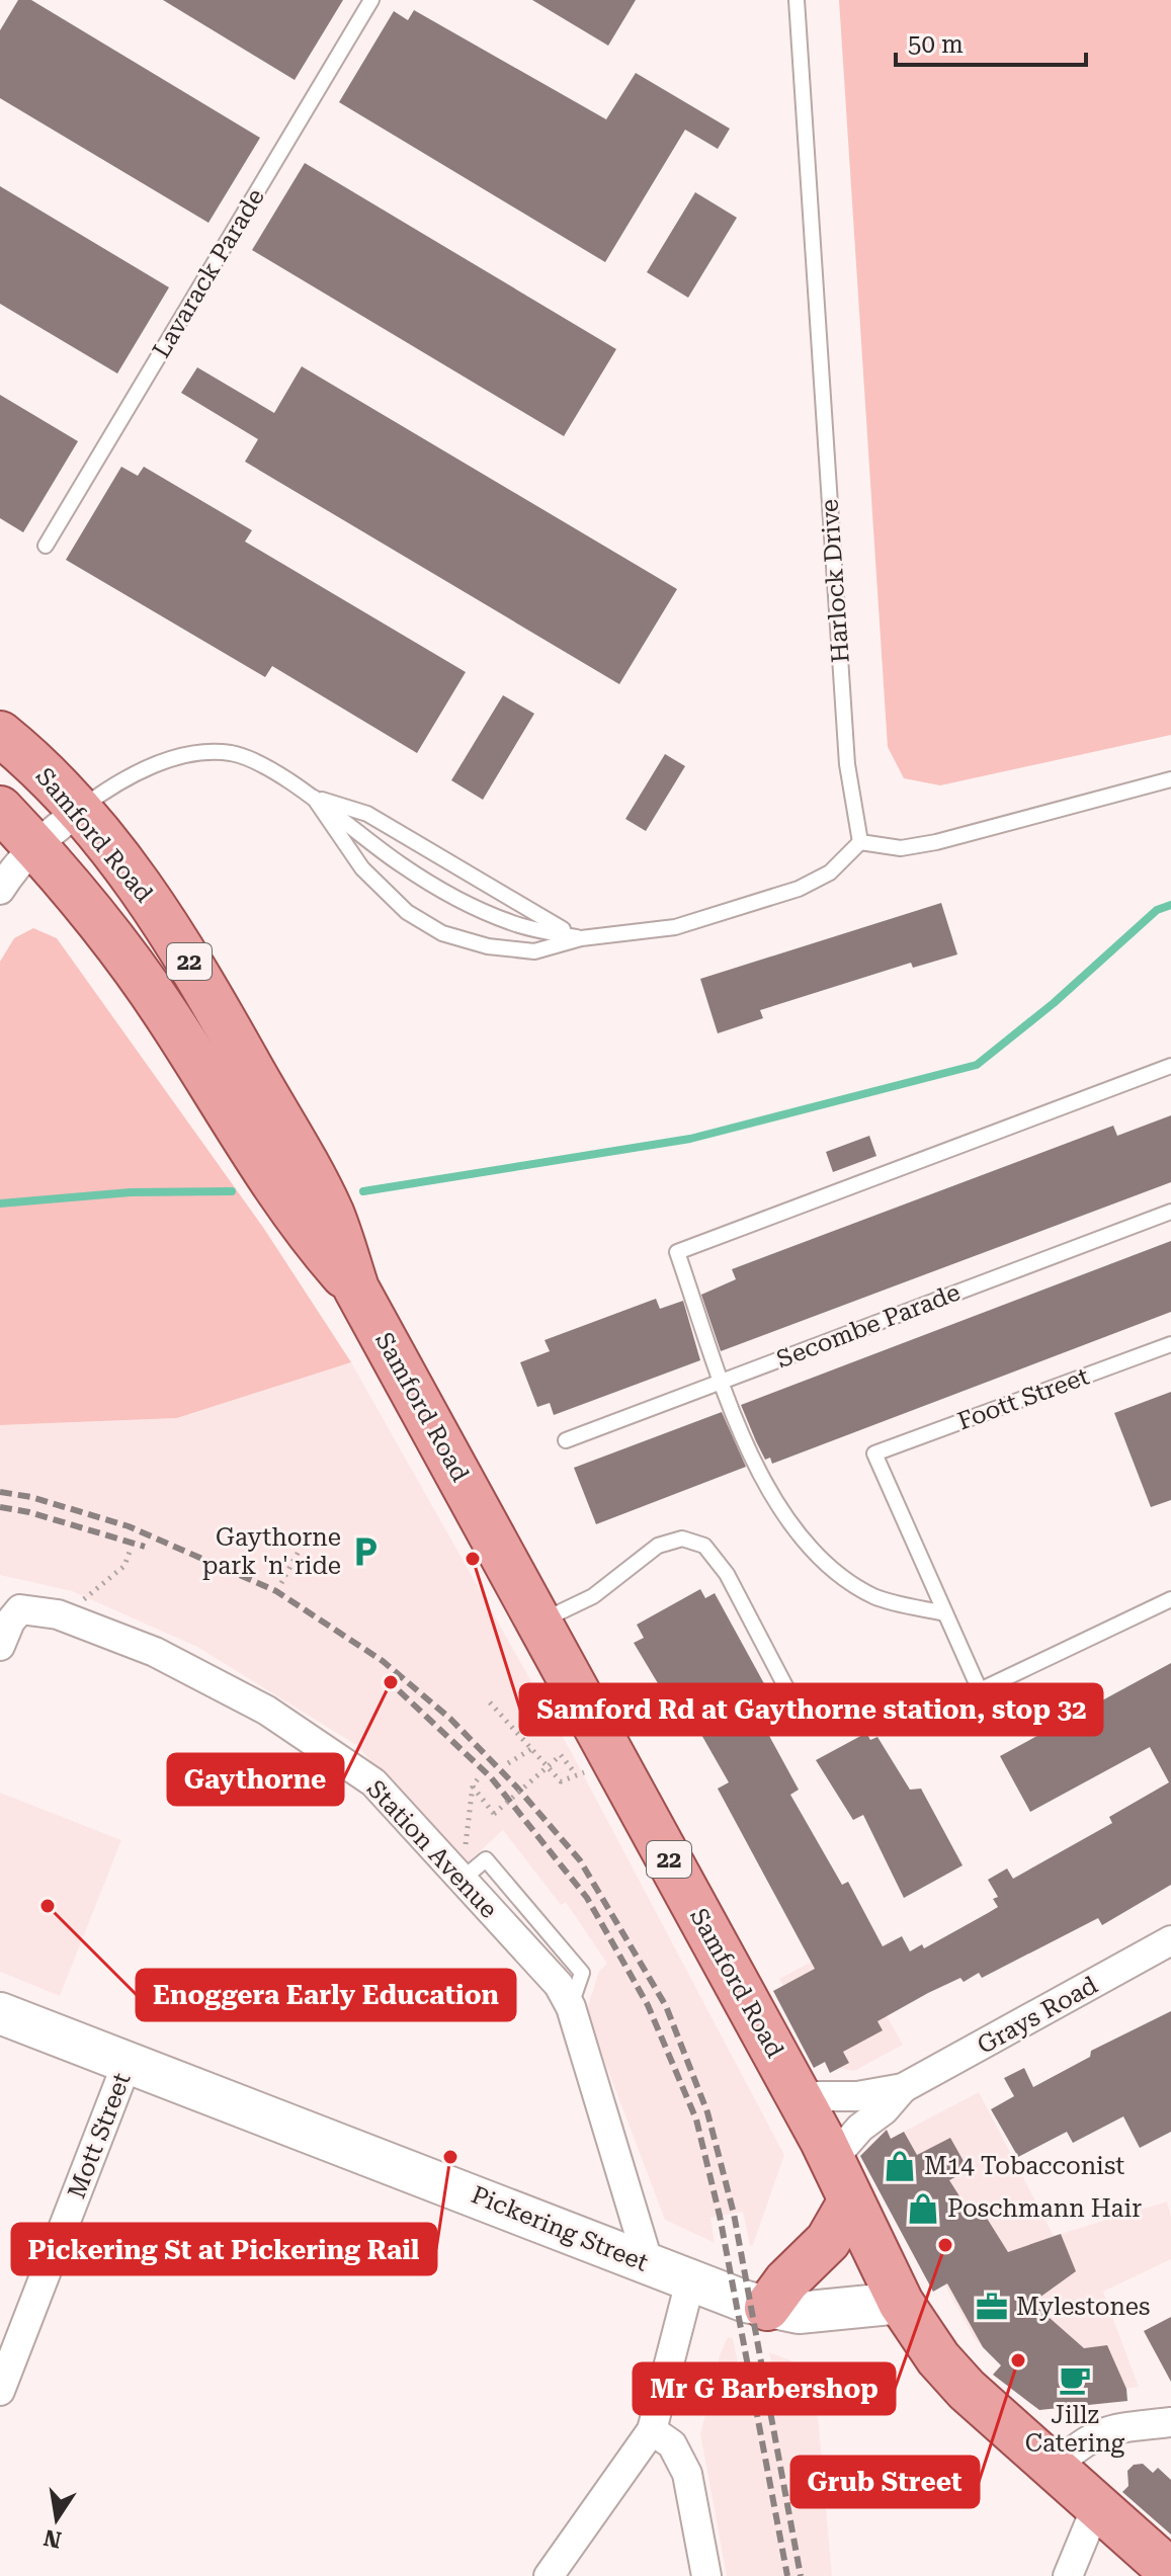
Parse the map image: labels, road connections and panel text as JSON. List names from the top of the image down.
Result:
{
  "streets": {
    "main road": ["Samford Road", "22", "Pickering Street"],
    "street": ["Station Avenue", "Grays Road", "Mott Street"],
    "lane": [
      "Lavarack Parade",
      "Harlock Drive",
      "Secombe Parade",
      "Foott Street"
    ]
  },
  "crossings": [
    ["Samford Road", "Grays Road"],
    ["Samford Road", "Pickering Street"],
    ["Station Avenue", "Pickering Street"],
    ["Mott Street", "Pickering Street"]
  ],
  "places": {
    "parking": ["Gaythorne park 'n' ride"],
    "other": [
      "Samford Rd at Gaythorne station, stop 32",
      "Gaythorne",
      "Enoggera Early Education",
      "Pickering St at Pickering Rail",
      "Mr G Barbershop",
      "Grub Street"
    ],
    "shop": ["M14 Tobacconist", "Poschmann Hair"],
    "office": ["Mylestones"],
    "cafe": ["Jillz Catering"]
  },
  "scale_bar": "50 m",
  "north": "bottom"
}
